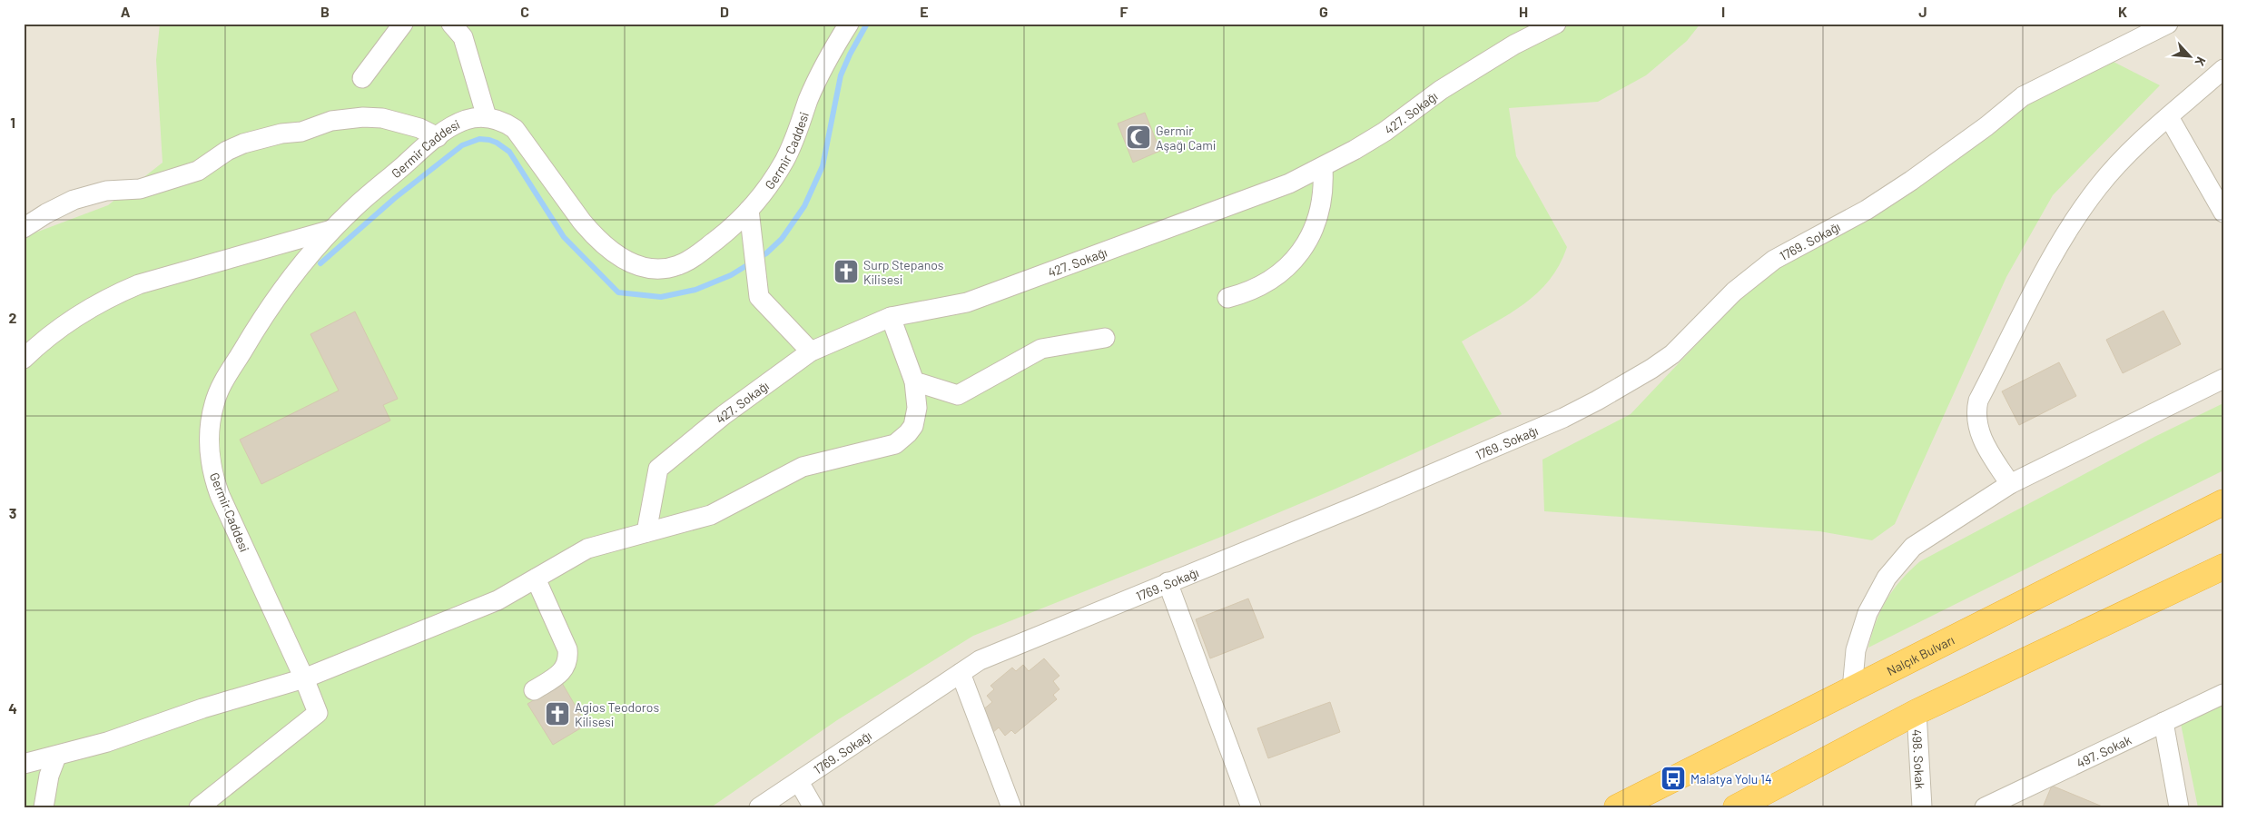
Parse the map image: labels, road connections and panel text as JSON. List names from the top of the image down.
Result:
{
  "streets": {
    "highway": ["Nalçık Bulvarı"],
    "street": [
      "427. Sokağı",
      "Germir Caddesi",
      "1769. Sokağı",
      "497. Sokak",
      "498. Sokak"
    ]
  },
  "places": {
    "mosque": ["Germir Aşağı Cami"],
    "church": ["Surp Stepanos Kilisesi", "Agios Teodoros Kilisesi"],
    "bus stop": ["Malatya Yolu 14"]
  },
  "north": "bottom right",
  "grid": {
    "columns": [
      "A",
      "B",
      "C",
      "D",
      "E",
      "F",
      "G",
      "H",
      "I",
      "J",
      "K"
    ],
    "rows": [
      "1",
      "2",
      "3",
      "4"
    ]
  }
}
